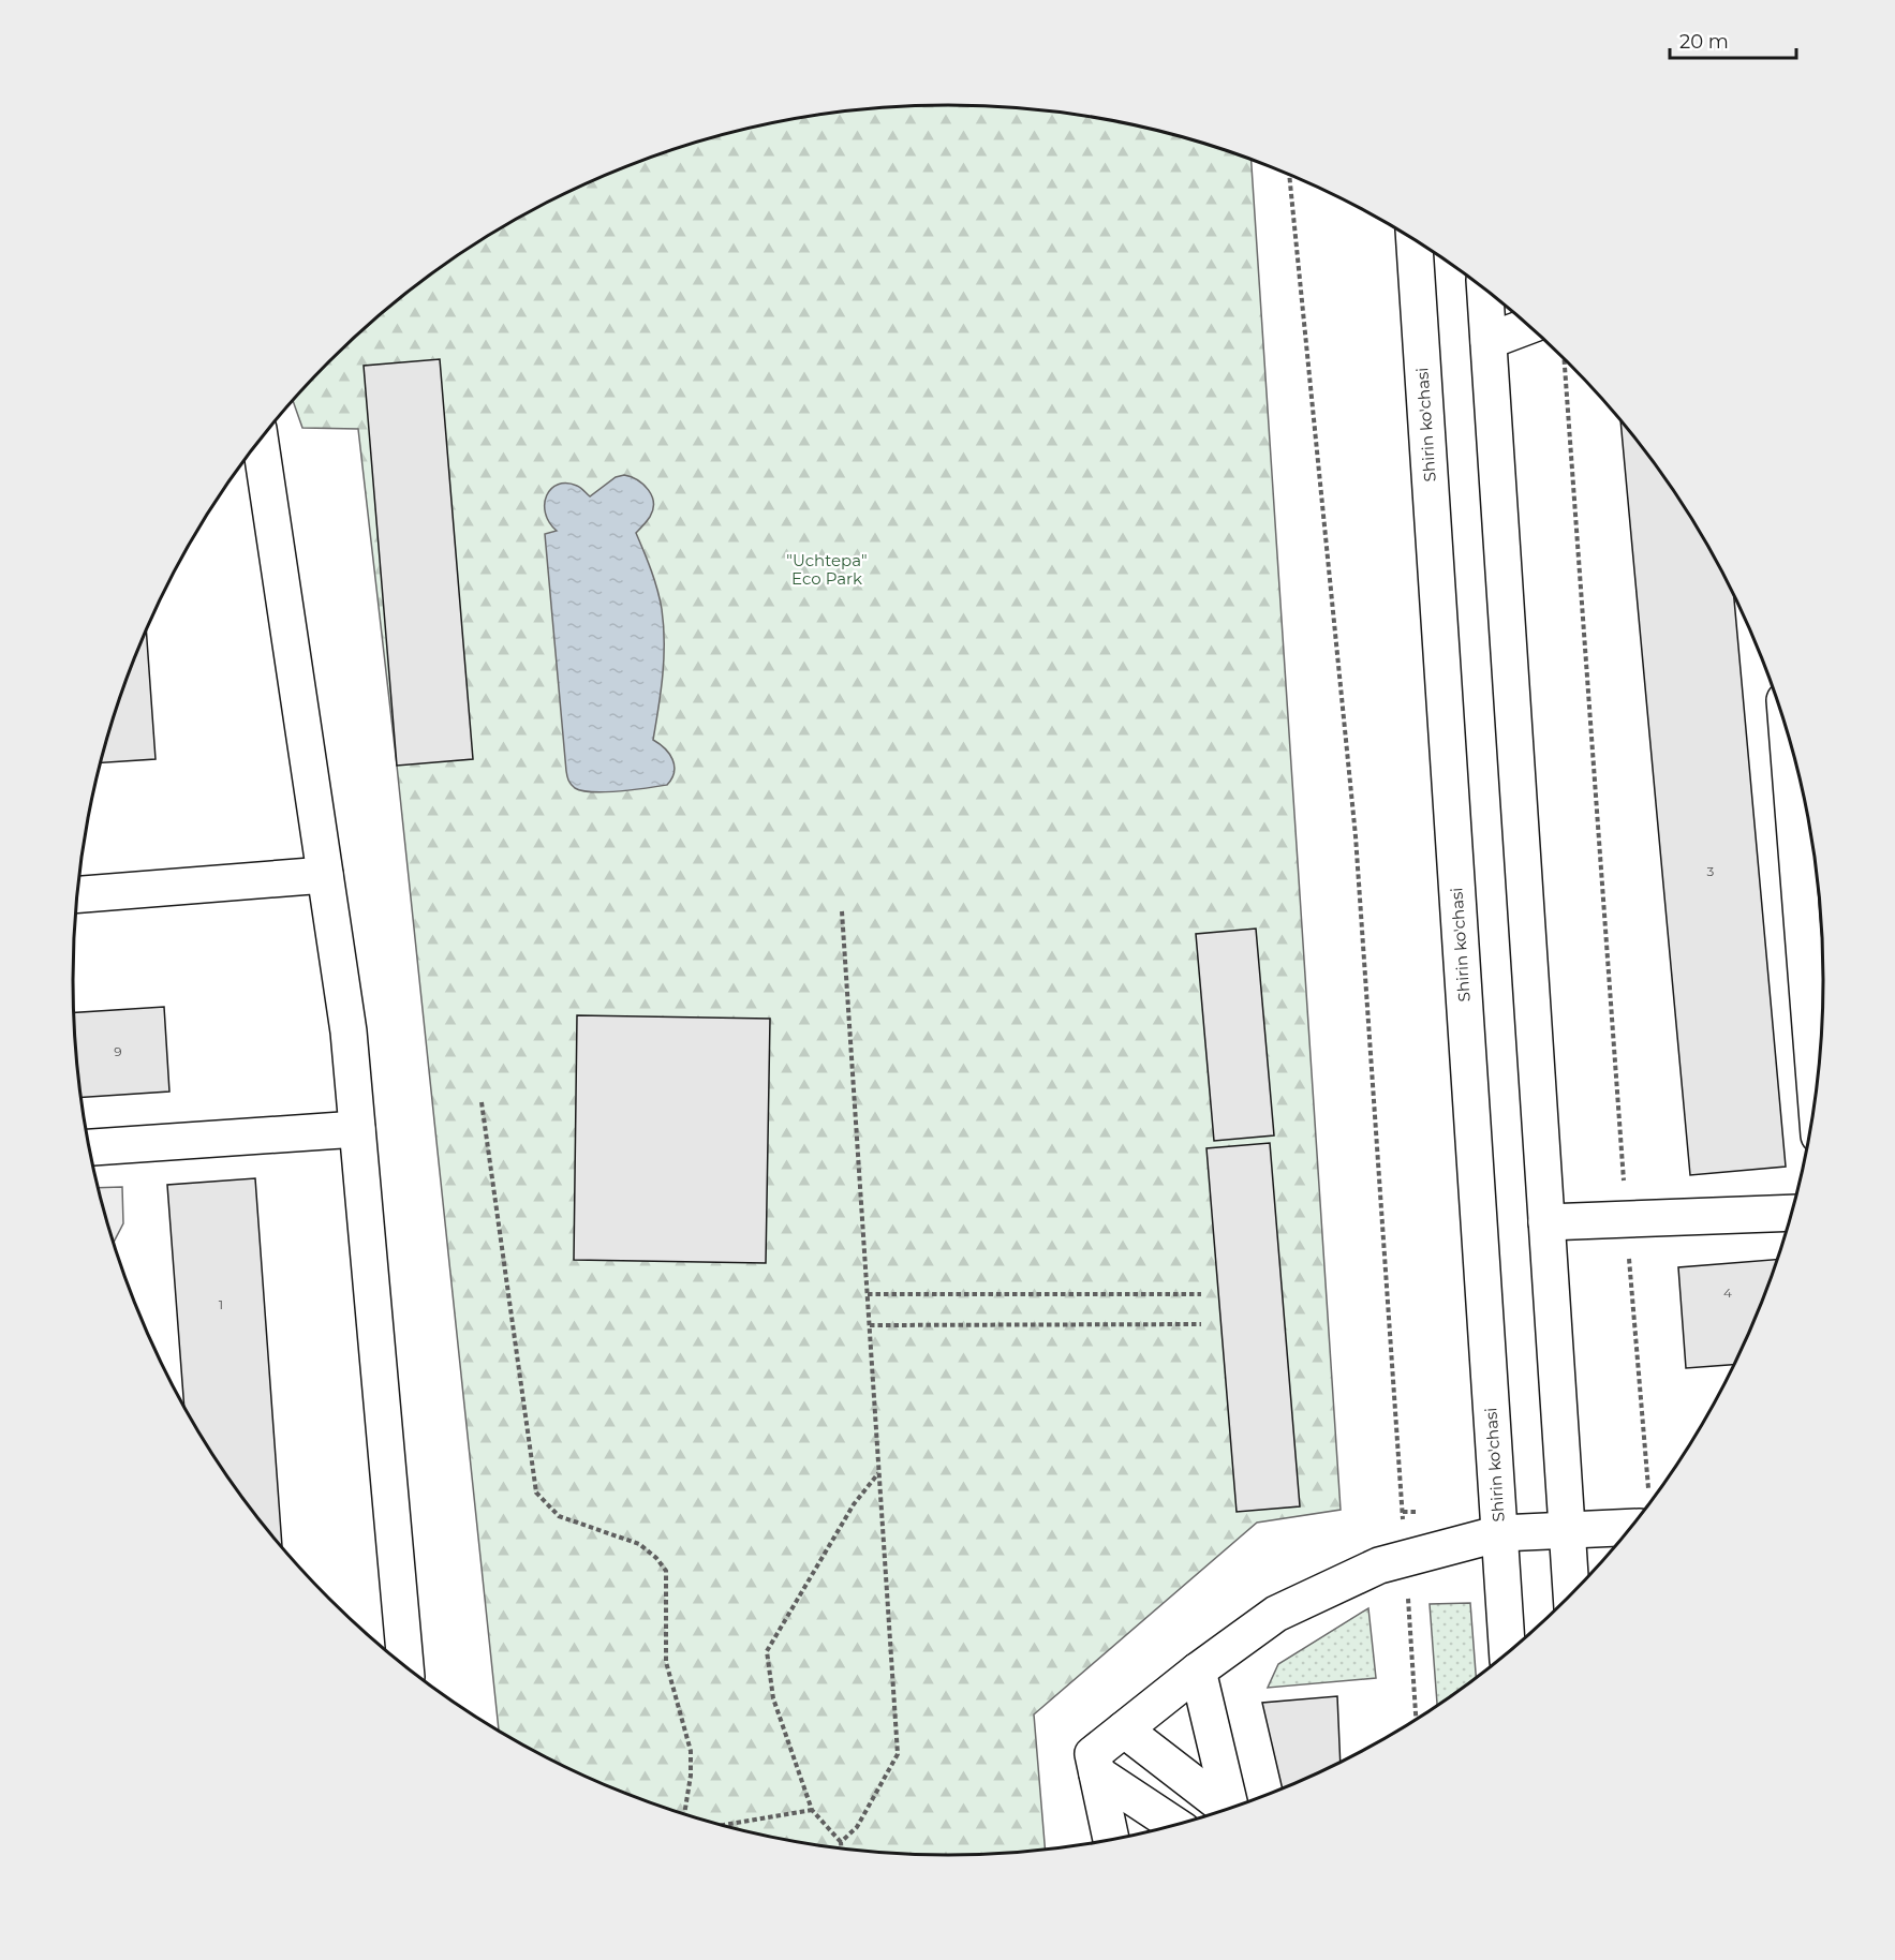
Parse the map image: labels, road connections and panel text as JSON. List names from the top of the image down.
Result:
{
  "streets": {
    "main road": ["Shirin ko'chasi"]
  },
  "parks": ["\"Uchtepa\" Eco Park"],
  "house_numbers": [
    "3",
    "9",
    "4",
    "1"
  ],
  "scale_bar": "20 m"
}
